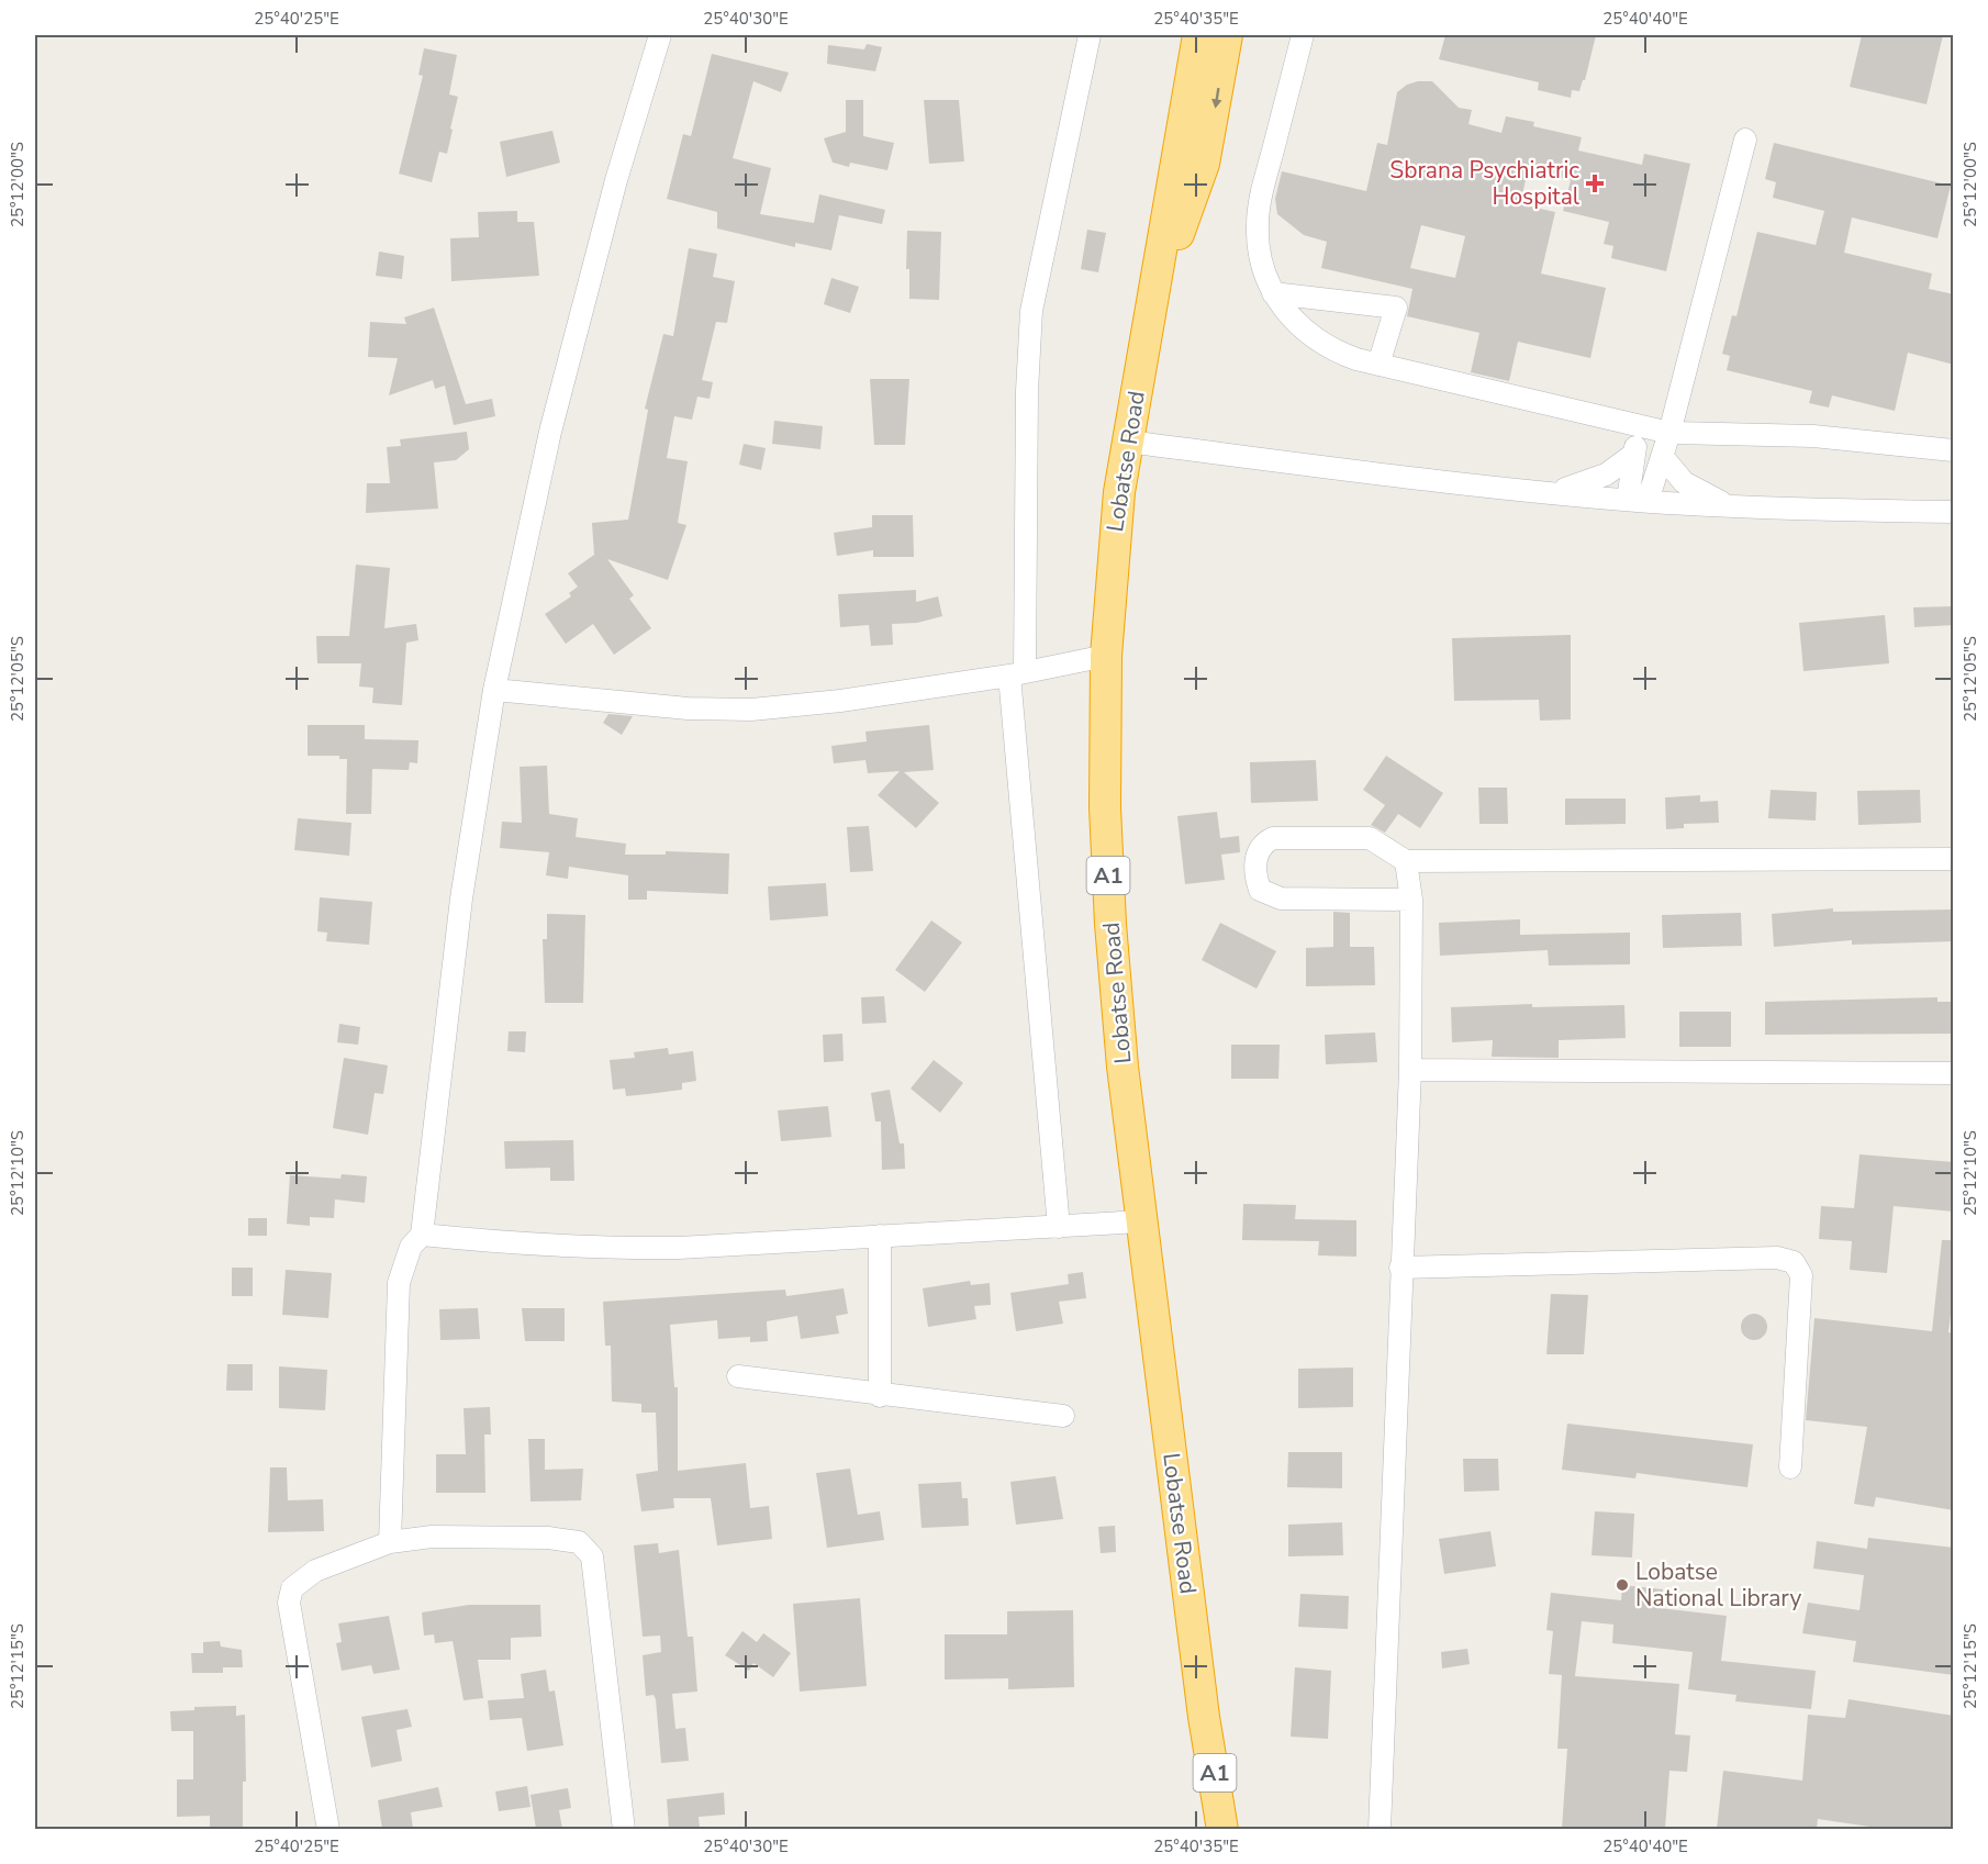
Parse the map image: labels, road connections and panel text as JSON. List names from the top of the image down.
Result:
{
  "streets": {
    "highway": ["Lobatse Road", "A1"]
  },
  "places": {
    "health": ["Sbrana Psychiatric Hospital"],
    "other": ["Lobatse National Library"]
  },
  "coordinates": [
    "25°40'25\"E",
    "25°40'30\"E",
    "25°40'35\"E",
    "25°40'40\"E",
    "25°12'00\"S",
    "25°12'05\"S",
    "25°12'10\"S",
    "25°12'15\"S"
  ]
}
